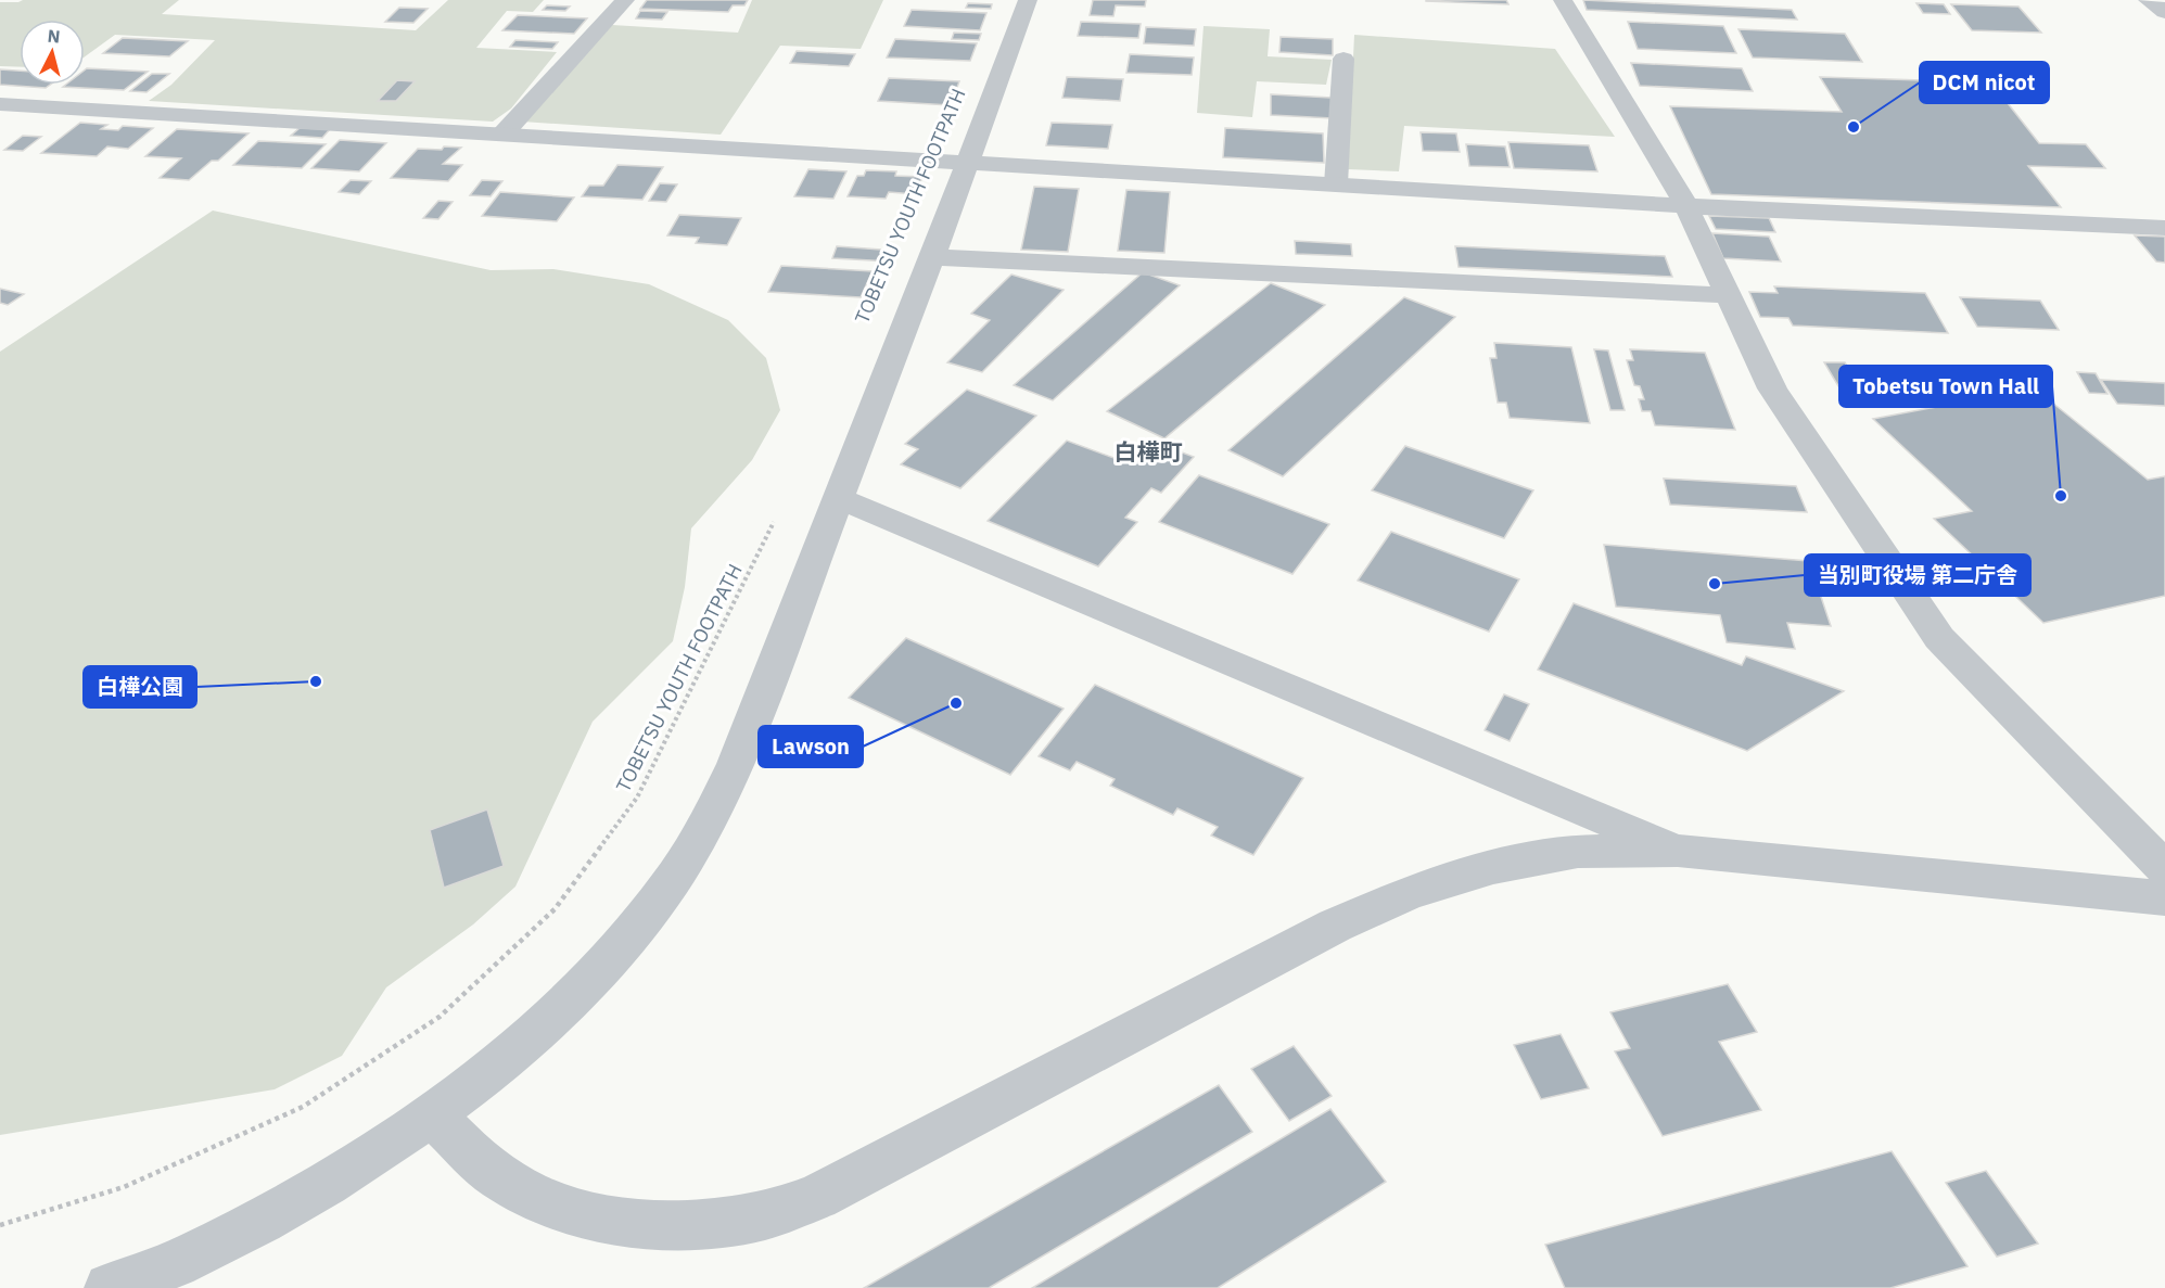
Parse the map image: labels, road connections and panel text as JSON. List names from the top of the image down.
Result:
{
  "streets": {
    "path": ["TOBETSU YOUTH FOOTPATH"]
  },
  "districts": ["白樺町"],
  "places": [
    "DCM nicot",
    "Tobetsu Town Hall",
    "当別町役場 第二庁舎",
    "白樺公園",
    "Lawson"
  ],
  "north": "top"
}
